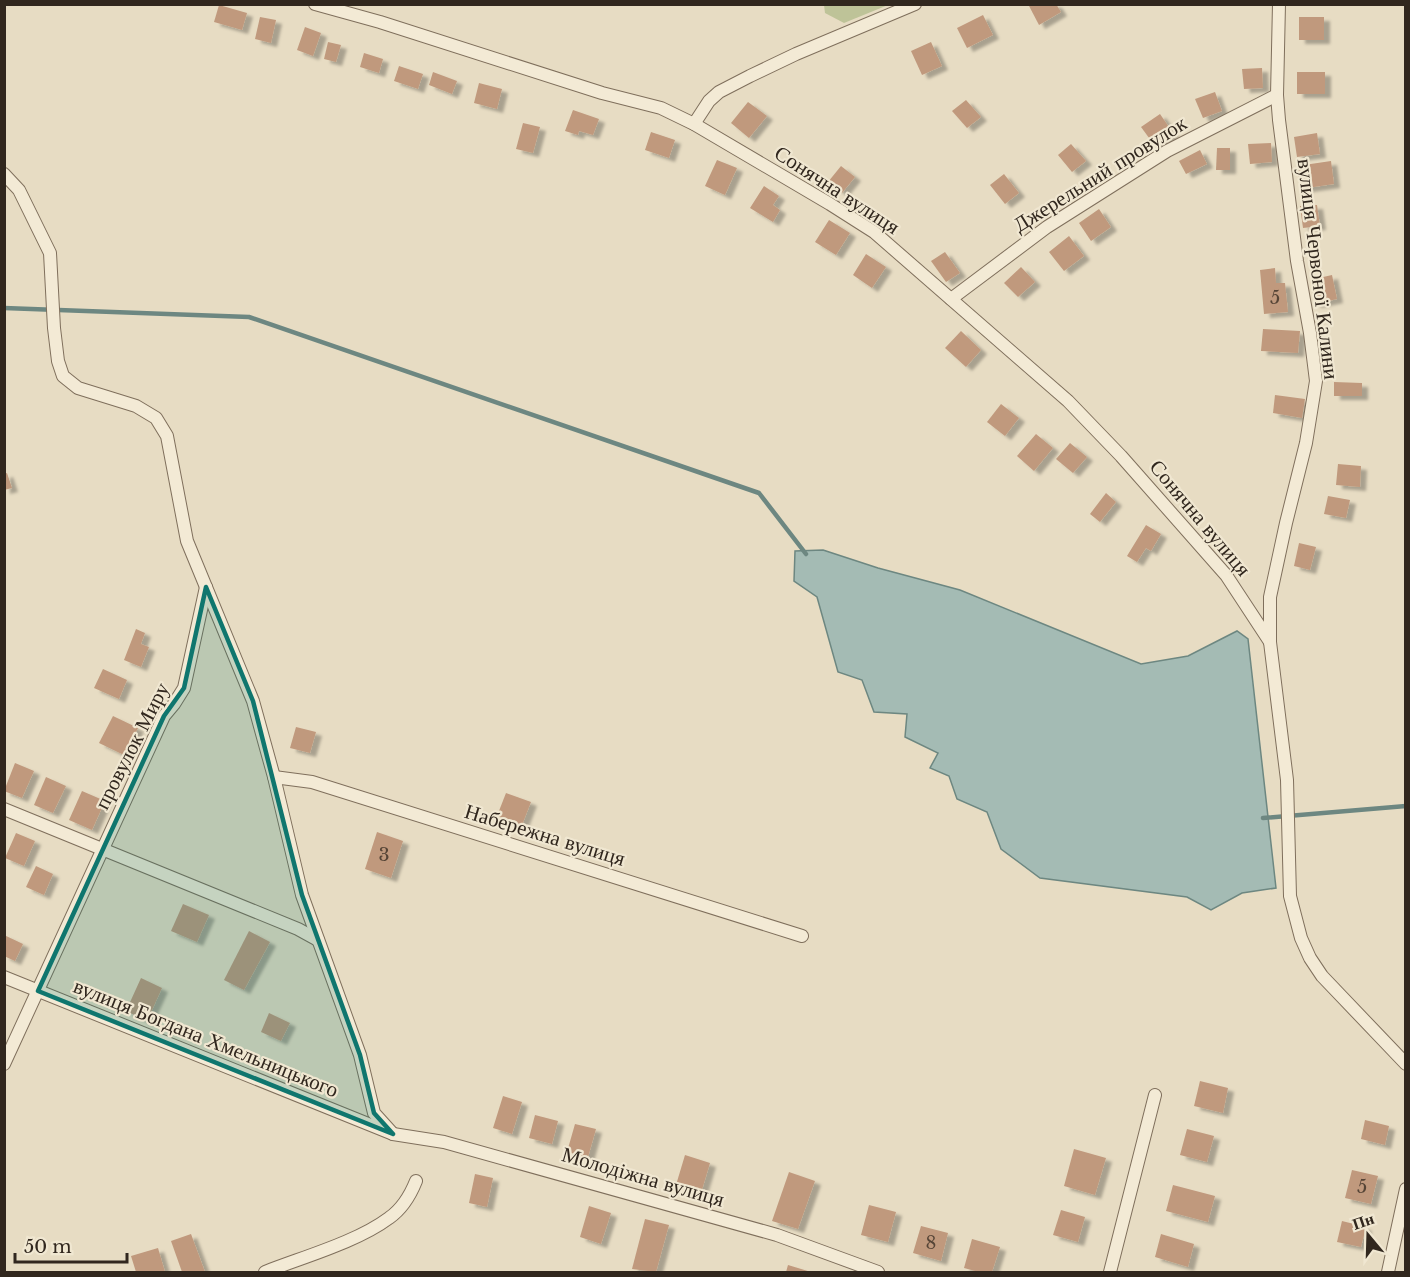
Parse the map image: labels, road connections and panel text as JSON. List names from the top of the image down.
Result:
{
  "streets": {
    "street": [
      "Джерельний провулок",
      "Сонячна вулиця",
      "вулиця Червоної Калини",
      "провулок Миру",
      "Набережна вулиця",
      "вулиця Богдана Хмельницького",
      "Молодіжна вулиця"
    ]
  },
  "crossings": [
    ["Джерельний провулок", "Сонячна вулиця"],
    ["Джерельний провулок", "вулиця Червоної Калини"],
    ["Сонячна вулиця", "вулиця Червоної Калини"],
    ["провулок Миру", "вулиця Богдана Хмельницького"],
    ["вулиця Богдана Хмельницького", "Молодіжна вулиця"]
  ],
  "house_numbers": [
    "5",
    "3",
    "5",
    "8"
  ],
  "scale_bar": "50 m",
  "north": "top"
}
